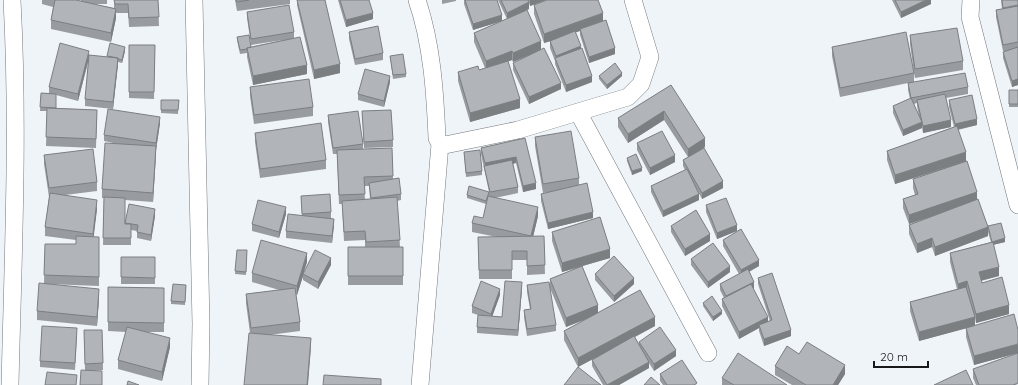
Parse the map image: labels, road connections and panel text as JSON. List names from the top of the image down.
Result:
{
  "scale_bar": "20 m"
}
